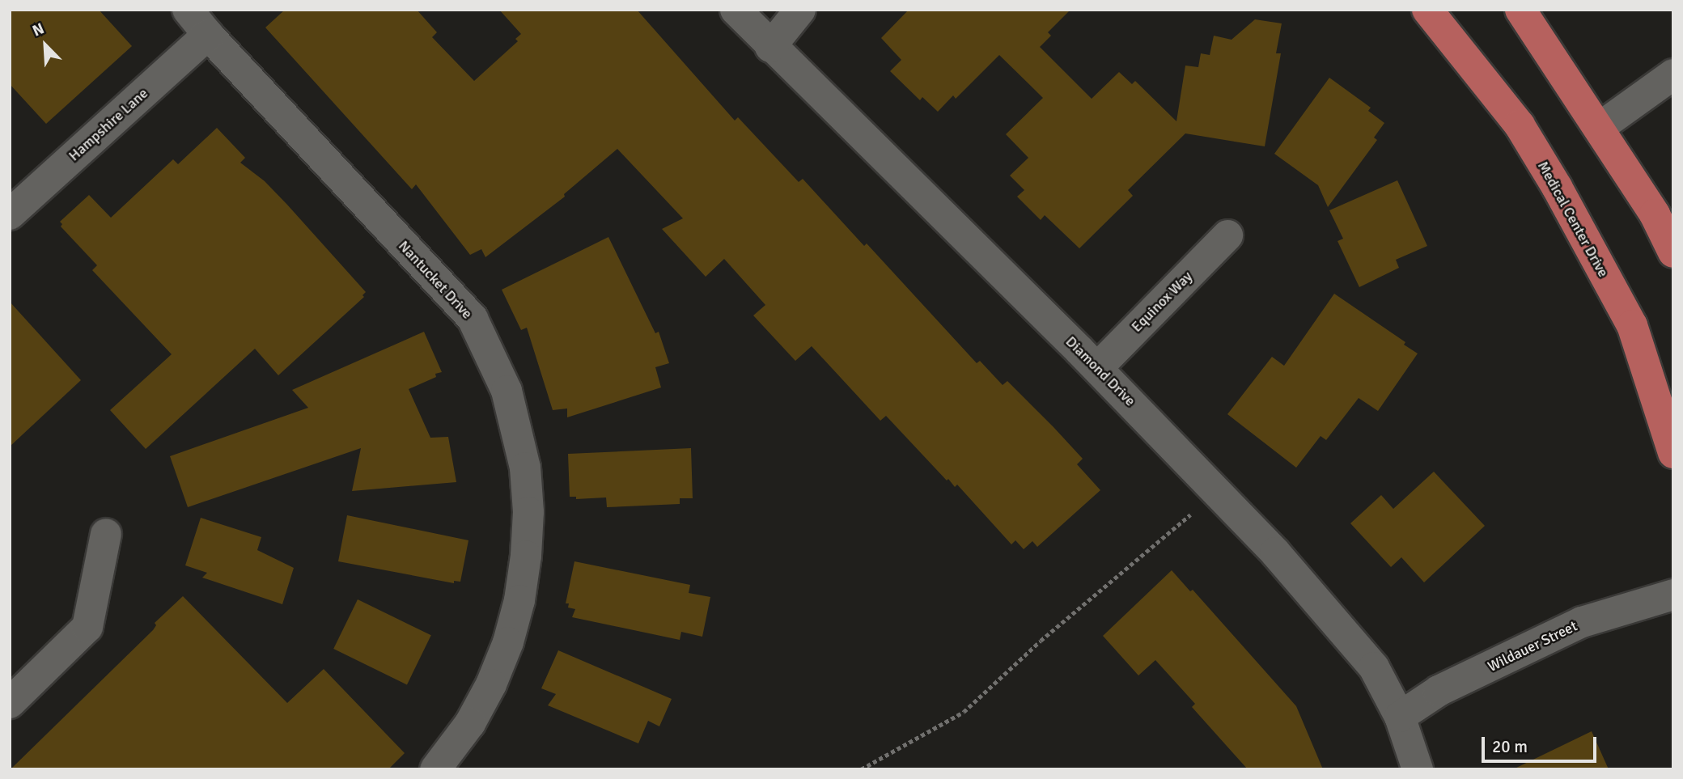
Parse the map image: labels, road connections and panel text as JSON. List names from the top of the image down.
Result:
{
  "streets": {
    "main road": ["Medical Center Drive"],
    "street": [
      "Hampshire Lane",
      "Nantucket Drive",
      "Equinox Way",
      "Diamond Drive",
      "Wildauer Street"
    ]
  },
  "crossings": [
    ["Hampshire Lane", "Nantucket Drive"],
    ["Equinox Way", "Diamond Drive"],
    ["Diamond Drive", "Wildauer Street"]
  ],
  "scale_bar": "20 m",
  "north": "top left"
}
